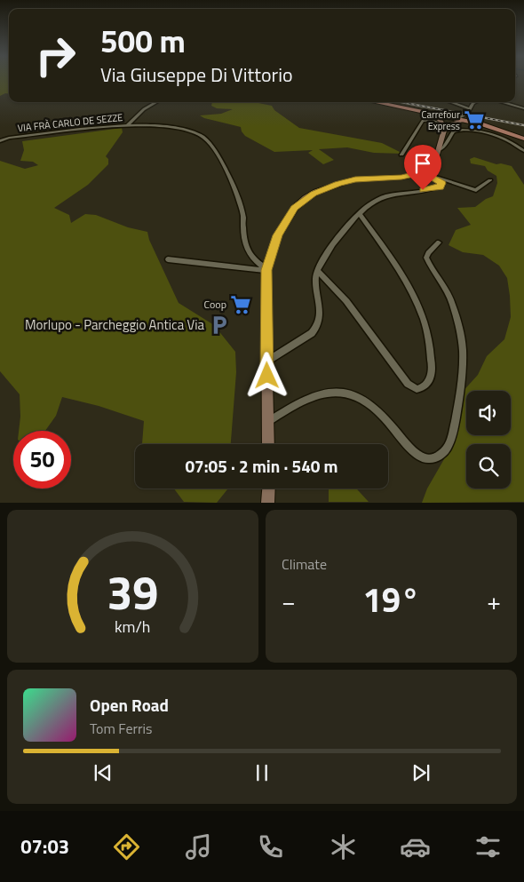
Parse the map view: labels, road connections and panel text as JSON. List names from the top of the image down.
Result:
{
  "streets": {
    "street": ["VIA FRÀ CARLO DE SEZZE"]
  },
  "places": {
    "supermarket": ["Carrefour Express", "Coop"],
    "parking": ["Morlupo - Parcheggio Antica Via"]
  },
  "page": {
    "turn": ["500 m", "Via Giuseppe Di Vittorio"],
    "limit": "50",
    "trip": "07:05 · 2 min · 540 m",
    "tile": "Climate",
    "heat": ["−", "19°", "+"],
    "song": ["Open Road", "Tom Ferris"],
    "tabs": "07:03",
    "gauge": ["39", "km/h"]
  }
}
